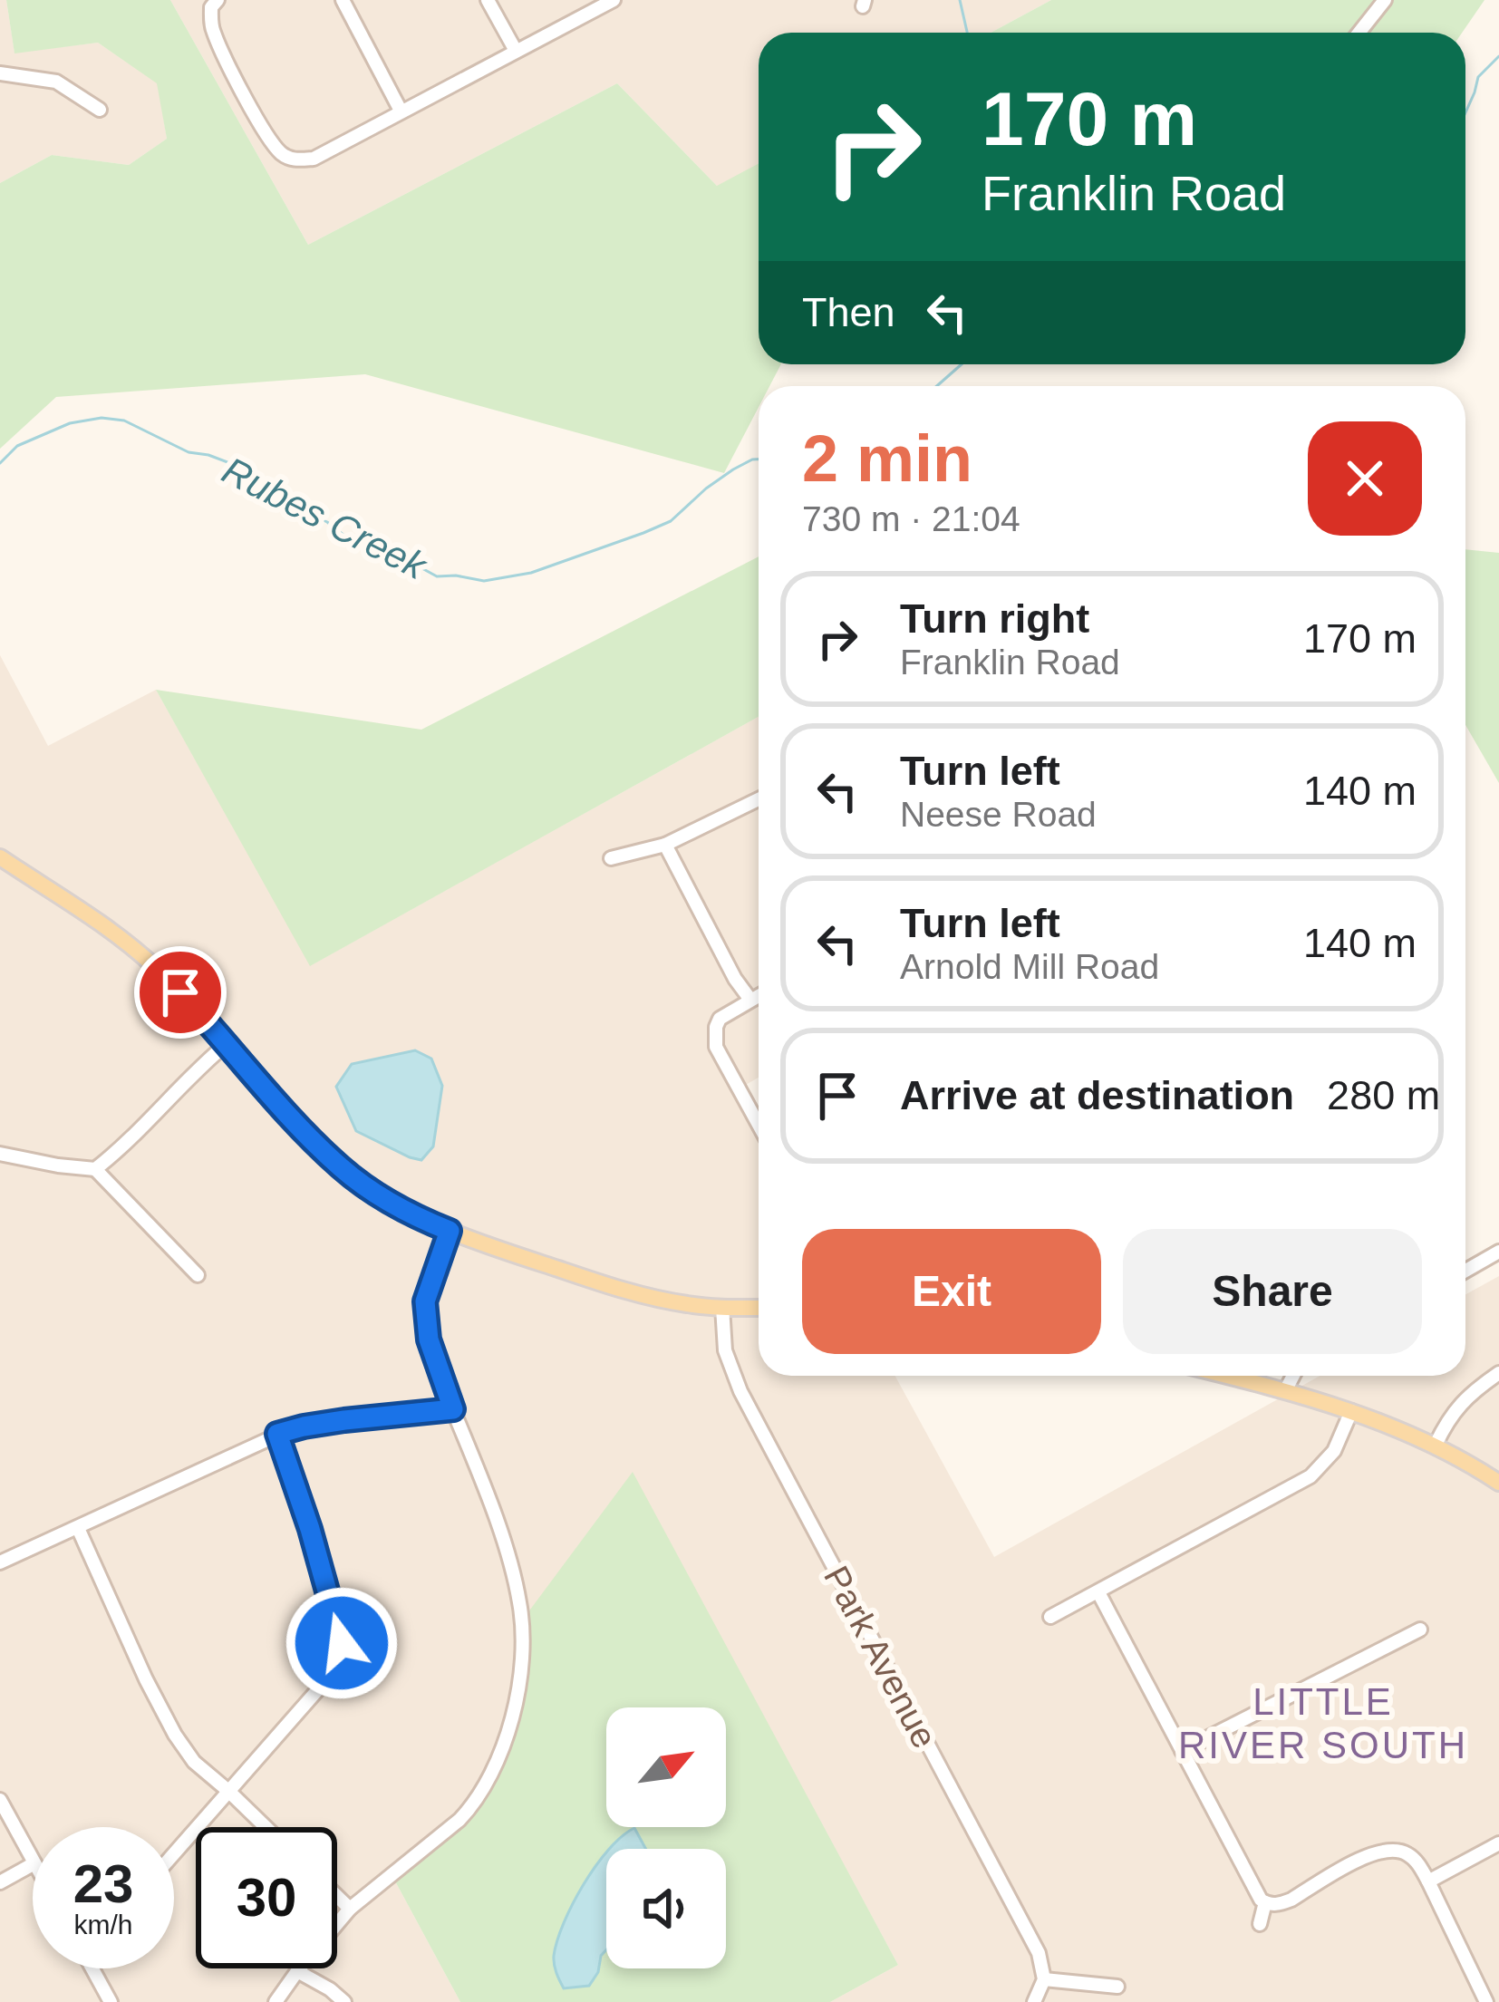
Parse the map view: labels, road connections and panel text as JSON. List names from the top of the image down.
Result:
{
  "streets": {
    "street": ["Park Avenue"]
  },
  "districts": ["LITTLE RIVER SOUTH"],
  "water": ["Rubes Creek"],
  "north": "top right",
  "page": {
    "turn": ["170 m", "Franklin Road"],
    "then": "Then",
    "heading": ["2 min", "730 m · 21:04"],
    "list": [
      {
        "name": "Turn right",
        "note": "Franklin Road",
        "value": "170 m"
      },
      {
        "name": "Turn left",
        "note": "Neese Road",
        "value": "140 m"
      },
      {
        "name": "Turn left",
        "note": "Arnold Mill Road",
        "value": "140 m"
      },
      {
        "name": "Arrive at destination",
        "value": "280 m"
      }
    ],
    "buttons": ["Exit", "Share"],
    "speed": "23 km/h",
    "limit": "30"
  }
}
